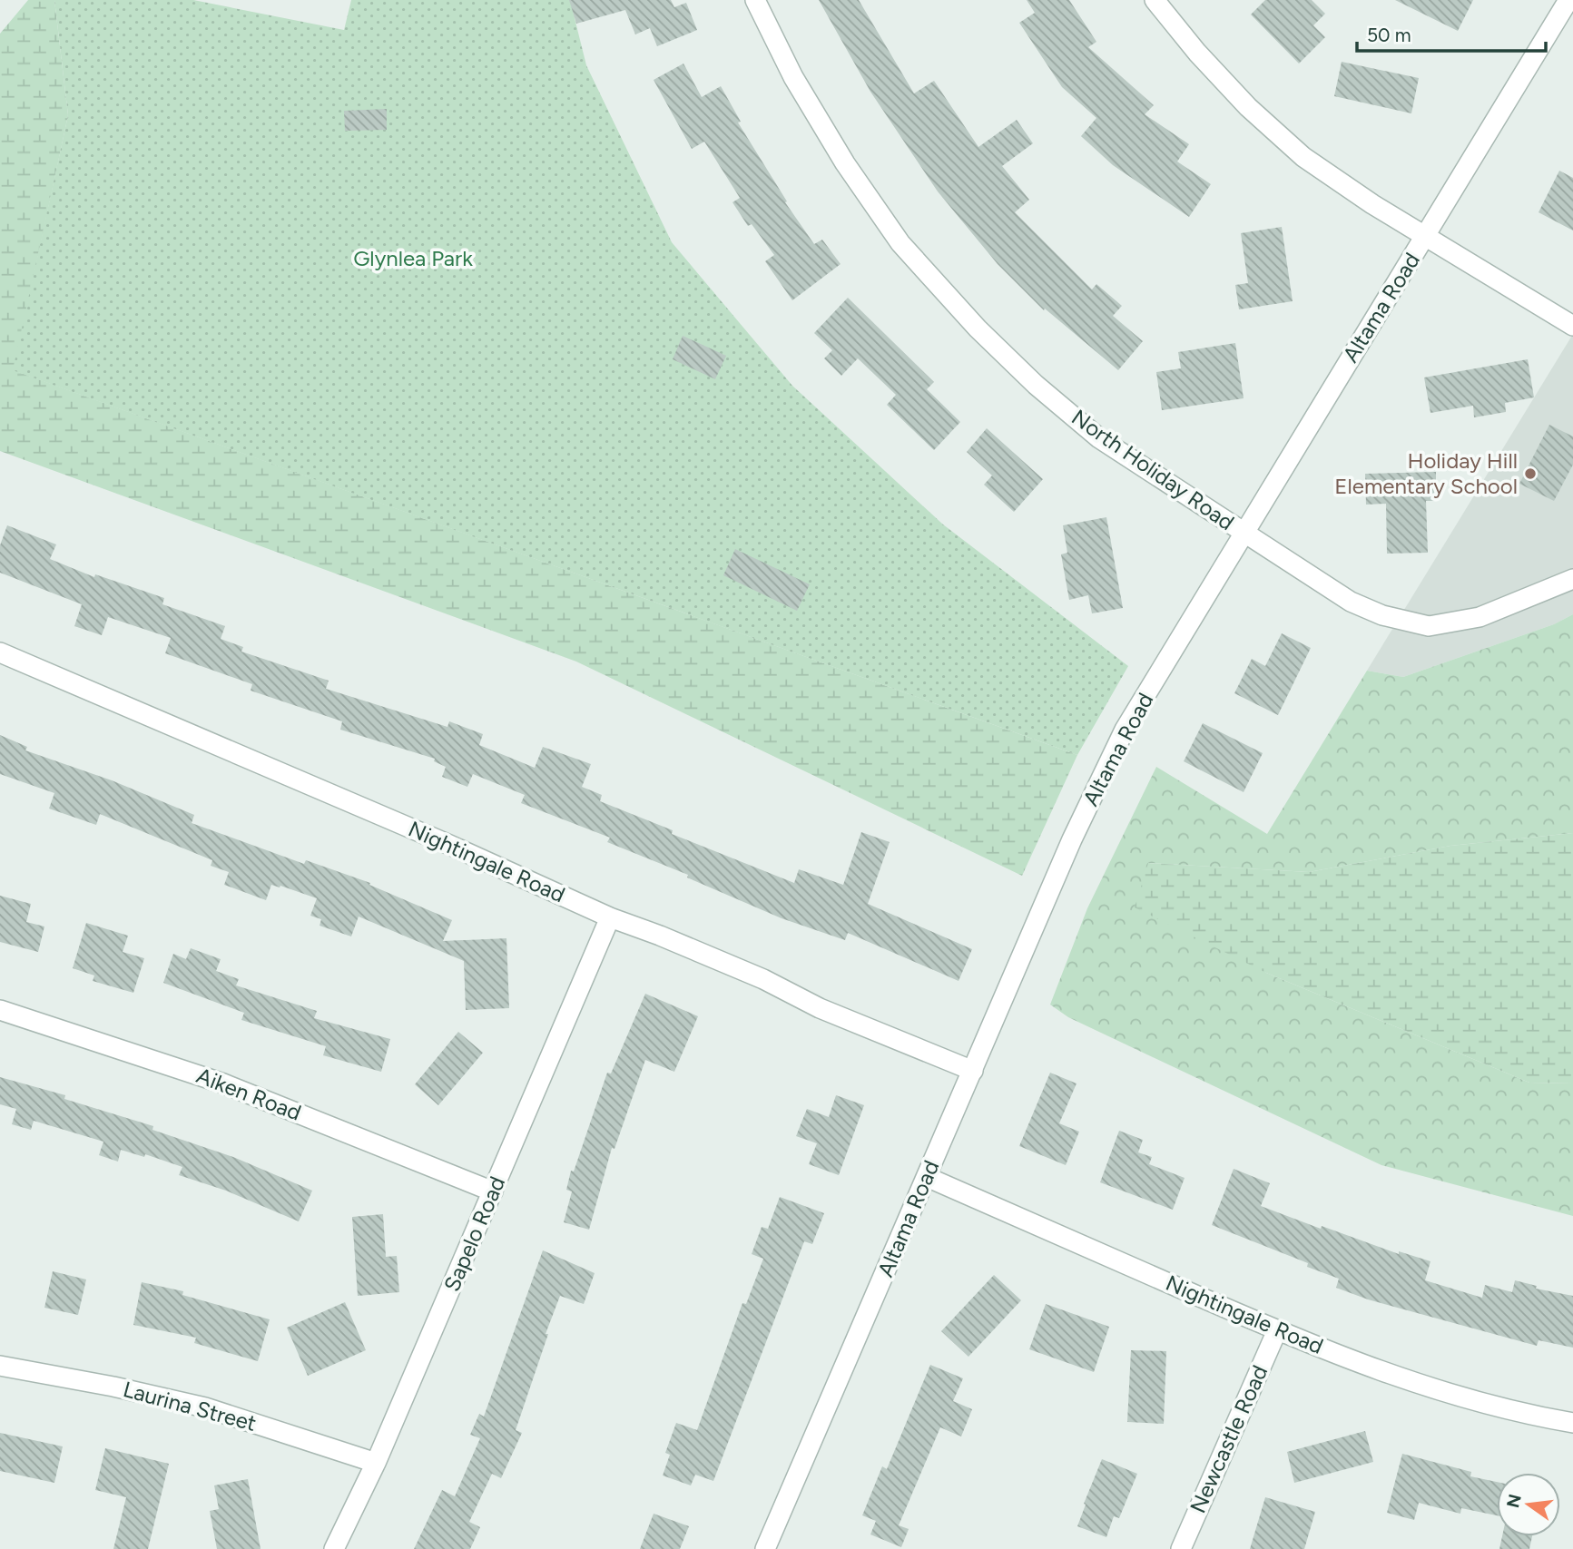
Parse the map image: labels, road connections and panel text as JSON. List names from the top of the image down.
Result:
{
  "streets": {
    "street": [
      "Altama Road",
      "North Holiday Road",
      "Nightingale Road",
      "Aiken Road",
      "Sapelo Road",
      "Laurina Street",
      "Newcastle Road"
    ]
  },
  "crossings": [
    ["Altama Road", "North Holiday Road"],
    ["Altama Road", "Nightingale Road"],
    ["Nightingale Road", "Sapelo Road"],
    ["Nightingale Road", "Newcastle Road"],
    ["Aiken Road", "Sapelo Road"],
    ["Sapelo Road", "Laurina Street"]
  ],
  "parks": ["Glynlea Park"],
  "places": ["Holiday Hill Elementary School"],
  "scale_bar": "50 m",
  "north": "left"
}
